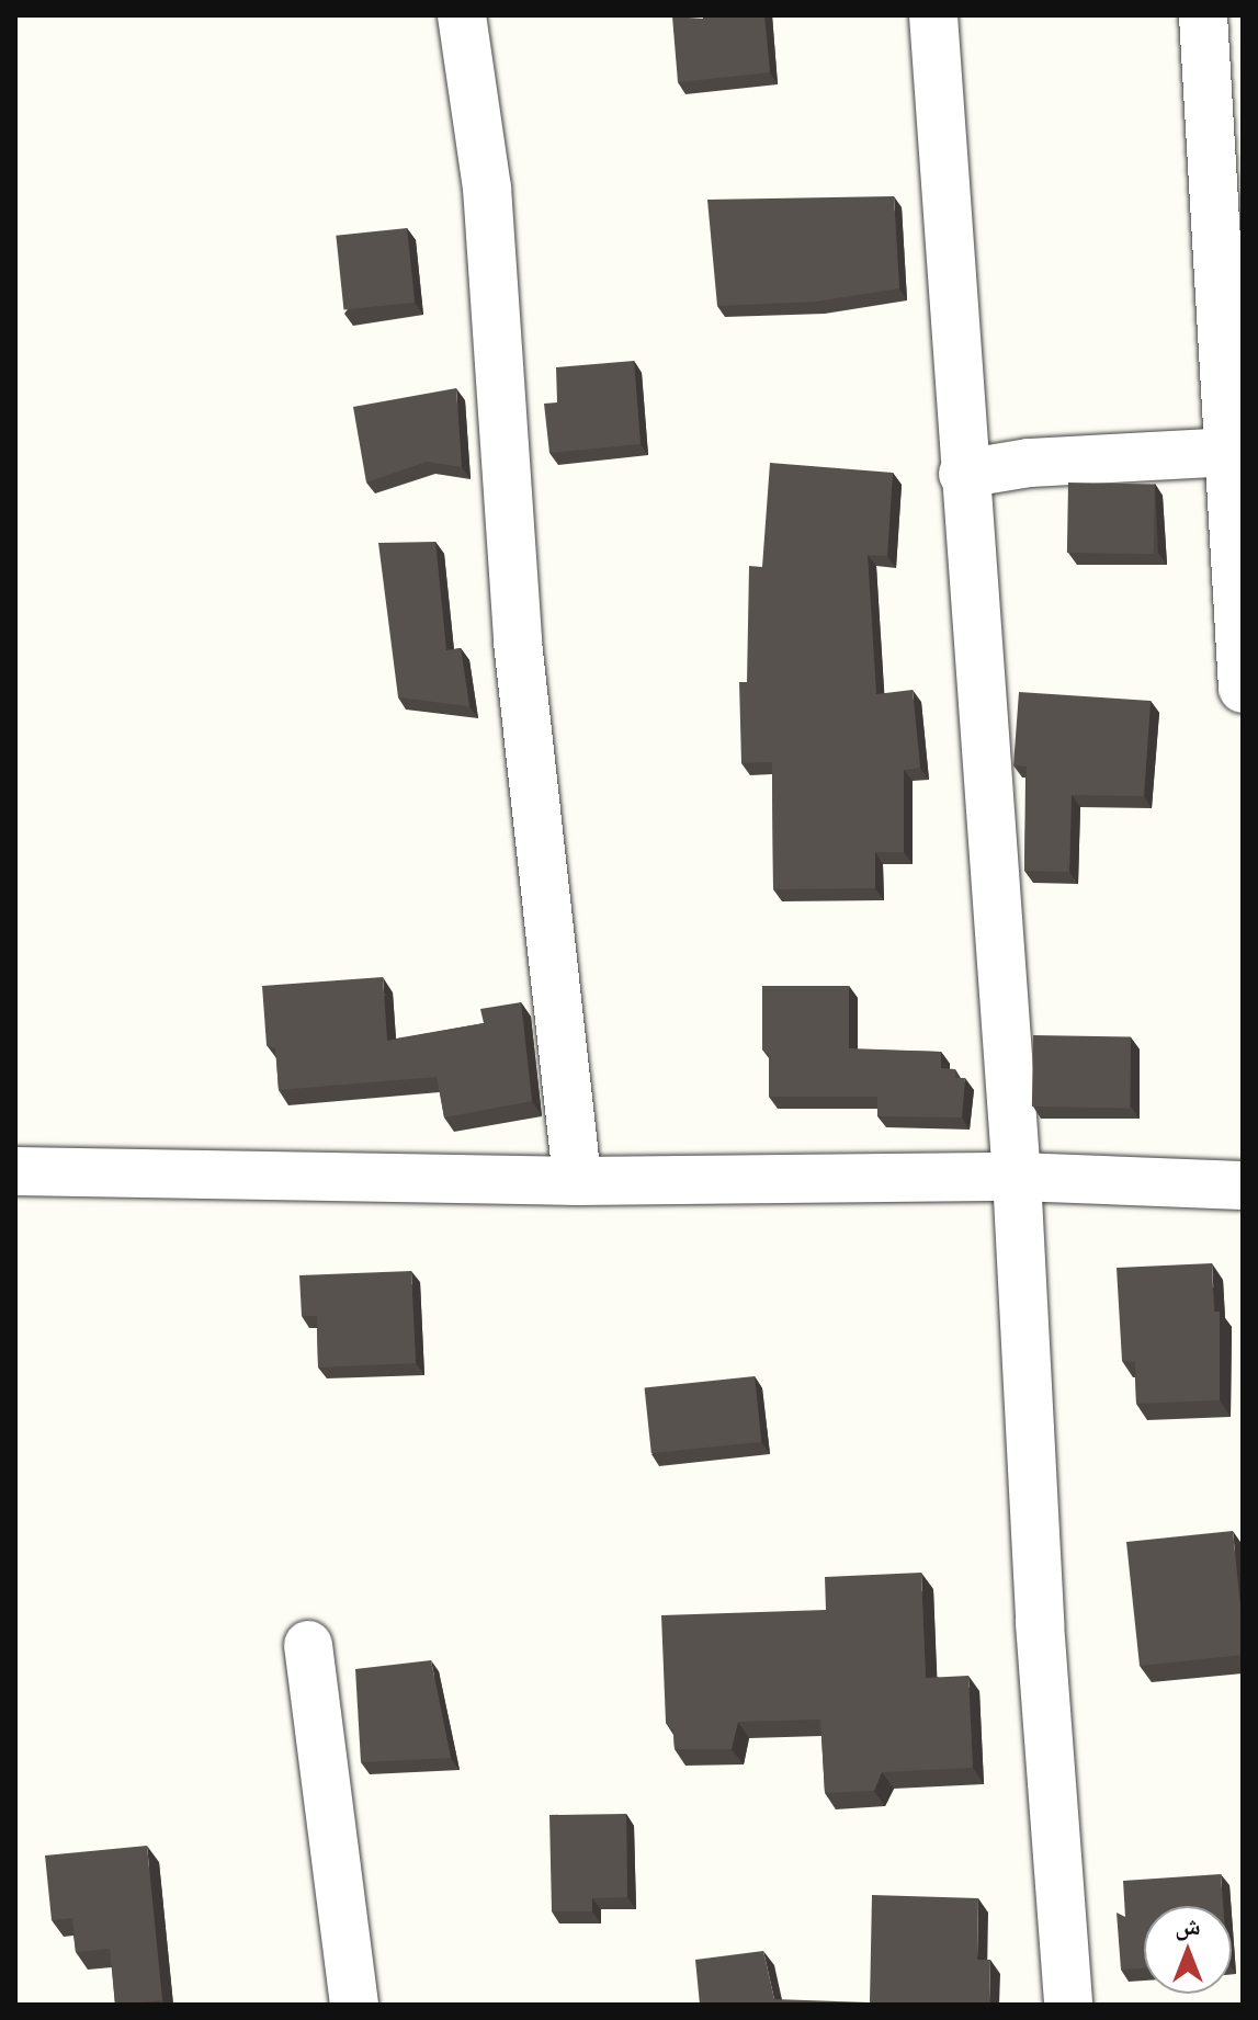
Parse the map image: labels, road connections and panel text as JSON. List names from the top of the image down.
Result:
{
  "north": "top"
}
